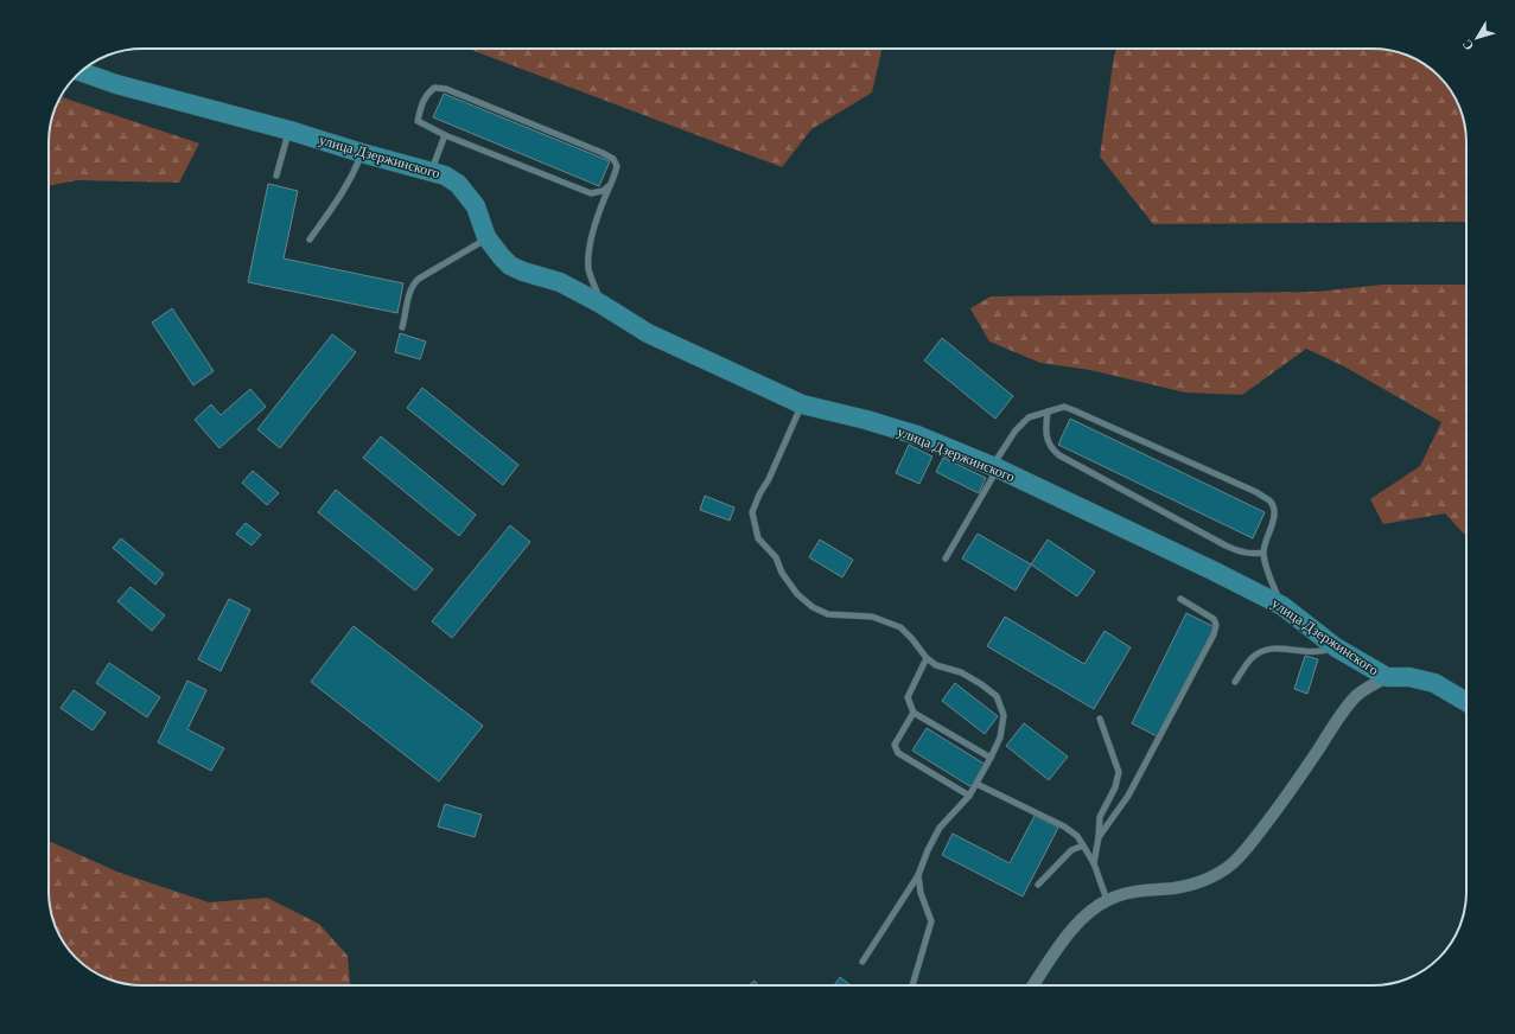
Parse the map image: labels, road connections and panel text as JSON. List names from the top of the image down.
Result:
{
  "streets": {
    "main road": ["улица Дзержинского"]
  },
  "north": "bottom left"
}
